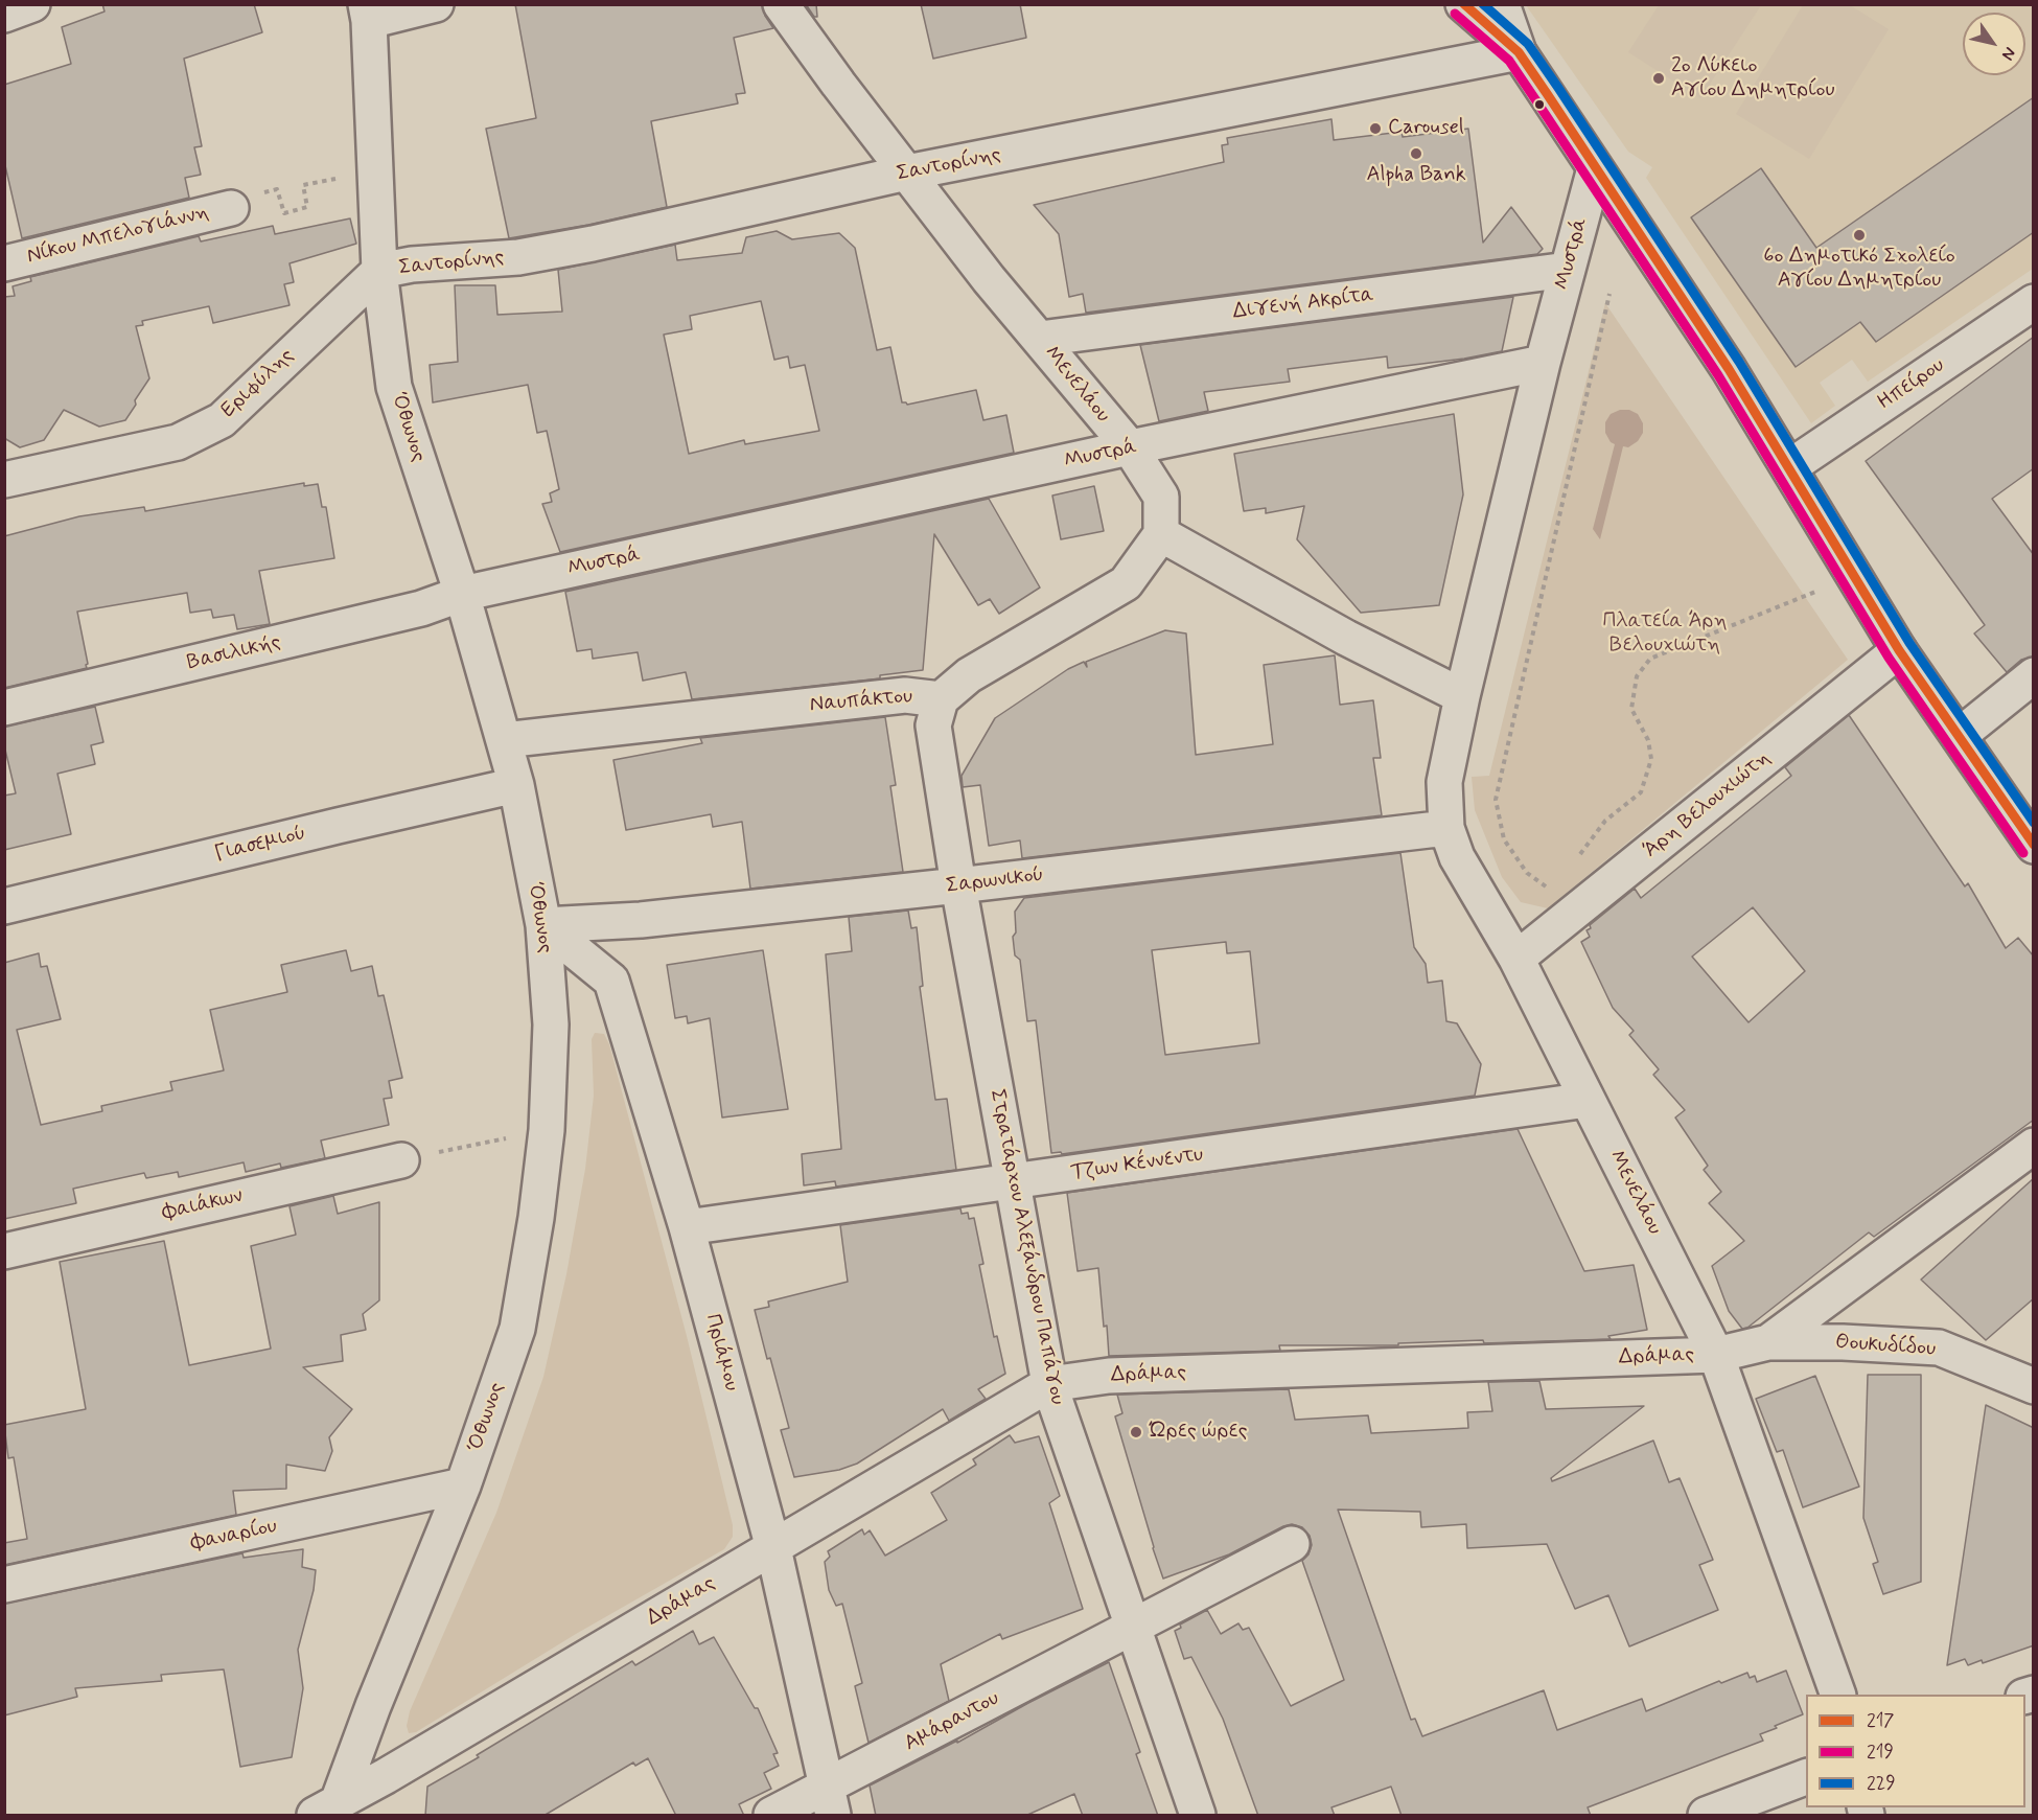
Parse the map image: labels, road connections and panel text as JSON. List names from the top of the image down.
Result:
{
  "streets": {
    "street": [
      "Σαντορίνης",
      "Νίκου Μπελογιάννη",
      "Μυστρά",
      "Διγενή Ακρίτα",
      "Εριφύλης",
      "Μενελάου",
      "Ηπείρου",
      "Όθωνος",
      "Βασιλικής",
      "Ναυπάκτου",
      "Άρη Βελουχιώτη",
      "Γιασεμιού",
      "Σαρωνικού",
      "Τζων Κέννεντυ",
      "Φαιάκων",
      "Στρατάρχου Αλεξάνδρου Παπάγου",
      "Θουκυδίδου",
      "Πριάμου",
      "Δράμας",
      "Φαναρίου",
      "Αμάραντου"
    ]
  },
  "crossings": [
    ["Σαντορίνης", "Εριφύλης"],
    ["Σαντορίνης", "Μενελάου"],
    ["Σαντορίνης", "Όθωνος"],
    ["Μυστρά", "Διγενή Ακρίτα"],
    ["Μυστρά", "Μενελάου"],
    ["Μυστρά", "Όθωνος"],
    ["Μυστρά", "Βασιλικής"],
    ["Διγενή Ακρίτα", "Μενελάου"],
    ["Εριφύλης", "Όθωνος"],
    ["Μενελάου", "Ναυπάκτου"],
    ["Μενελάου", "Άρη Βελουχιώτη"],
    ["Μενελάου", "Σαρωνικού"],
    ["Μενελάου", "Τζων Κέννεντυ"],
    ["Μενελάου", "Δράμας"],
    ["Όθωνος", "Βασιλικής"],
    ["Όθωνος", "Ναυπάκτου"],
    ["Όθωνος", "Γιασεμιού"],
    ["Όθωνος", "Σαρωνικού"],
    ["Όθωνος", "Πριάμου"],
    ["Όθωνος", "Δράμας"],
    ["Όθωνος", "Φαναρίου"],
    ["Ναυπάκτου", "Στρατάρχου Αλεξάνδρου Παπάγου"],
    ["Σαρωνικού", "Στρατάρχου Αλεξάνδρου Παπάγου"],
    ["Σαρωνικού", "Πριάμου"],
    ["Τζων Κέννεντυ", "Στρατάρχου Αλεξάνδρου Παπάγου"],
    ["Τζων Κέννεντυ", "Πριάμου"],
    ["Στρατάρχου Αλεξάνδρου Παπάγου", "Δράμας"],
    ["Στρατάρχου Αλεξάνδρου Παπάγου", "Αμάραντου"],
    ["Θουκυδίδου", "Δράμας"],
    ["Πριάμου", "Δράμας"],
    ["Πριάμου", "Αμάραντου"]
  ],
  "parks": ["Πλατεία Άρη Βελουχιώτη"],
  "places": [
    "2ο Λύκειο Αγίου Δημητρίου",
    "Carousel",
    "Alpha Bank",
    "6ο Δημοτικό Σχολείο Αγίου Δημητρίου",
    "Ώρες ώρες"
  ],
  "lines": ["transit line 217", "transit line 229", "transit line 219"],
  "legend": ["217", "219", "229"],
  "north": "bottom right"
}
